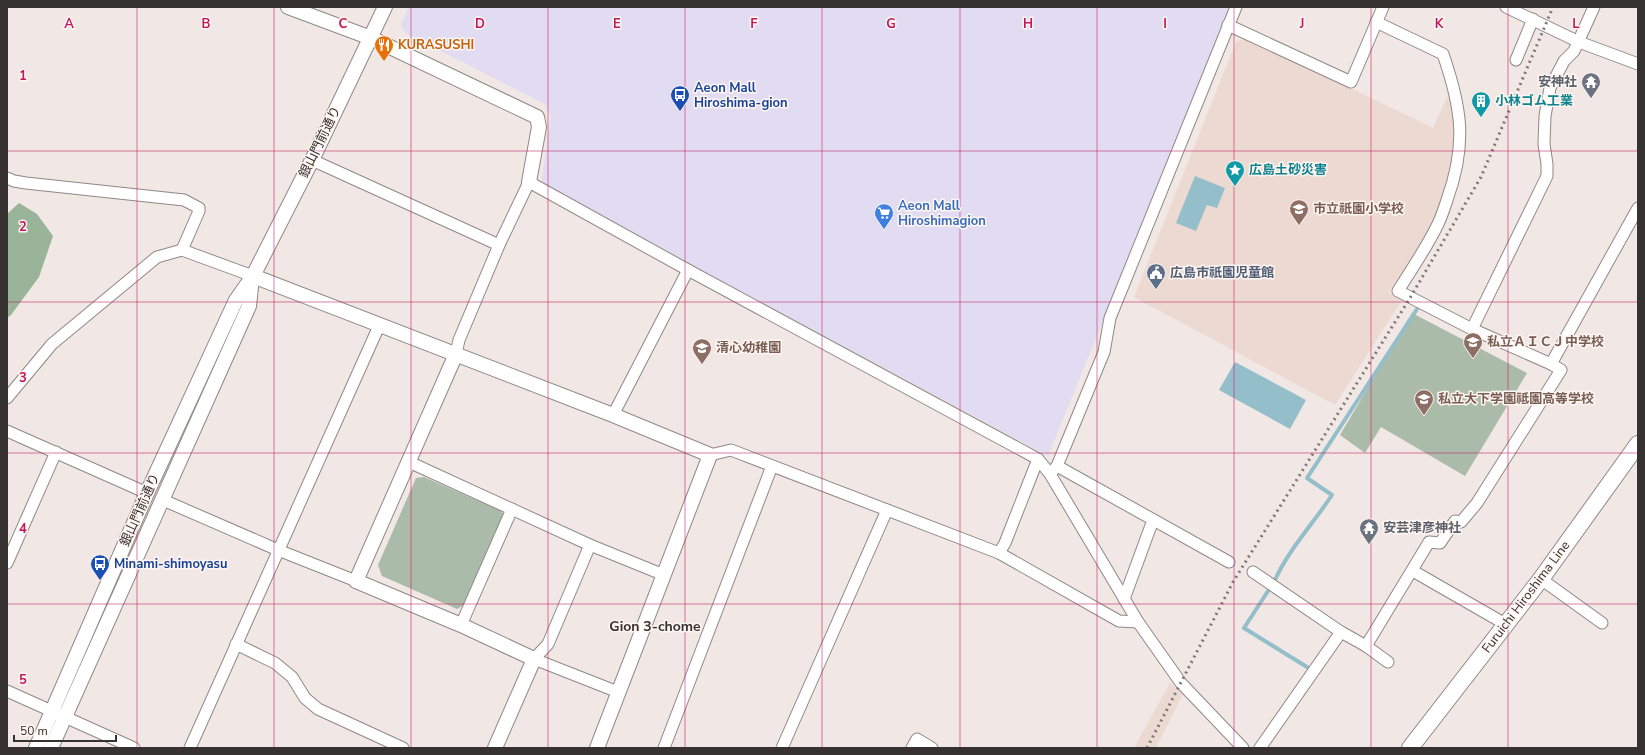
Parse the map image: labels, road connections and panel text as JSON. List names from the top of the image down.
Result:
{
  "streets": {
    "main road": ["Furuichi Hiroshima Line"],
    "street": ["銀山門前通り"]
  },
  "districts": ["Gion 3-chome"],
  "places": {
    "restaurant": ["KURASUSHI"],
    "temple": ["安神社", "安芸津彦神社"],
    "bus stop": ["Aeon Mall Hiroshima-gion", "Minami-shimoyasu"],
    "building": ["小林ゴム工業"],
    "place": ["広島土砂災害"],
    "school or university": [
      "市立祇園小学校",
      "私立ＡＩＣＪ中学校",
      "清心幼稚園",
      "私立大下学園祗園高等学校"
    ],
    "supermarket": ["Aeon Mall Hiroshimagion"],
    "public building": ["広島市祇園児童館"]
  },
  "scale_bar": "50 m",
  "grid": {
    "columns": [
      "A",
      "B",
      "C",
      "D",
      "E",
      "F",
      "G",
      "H",
      "I",
      "J",
      "K",
      "L"
    ],
    "rows": [
      "1",
      "2",
      "3",
      "4",
      "5"
    ]
  }
}
